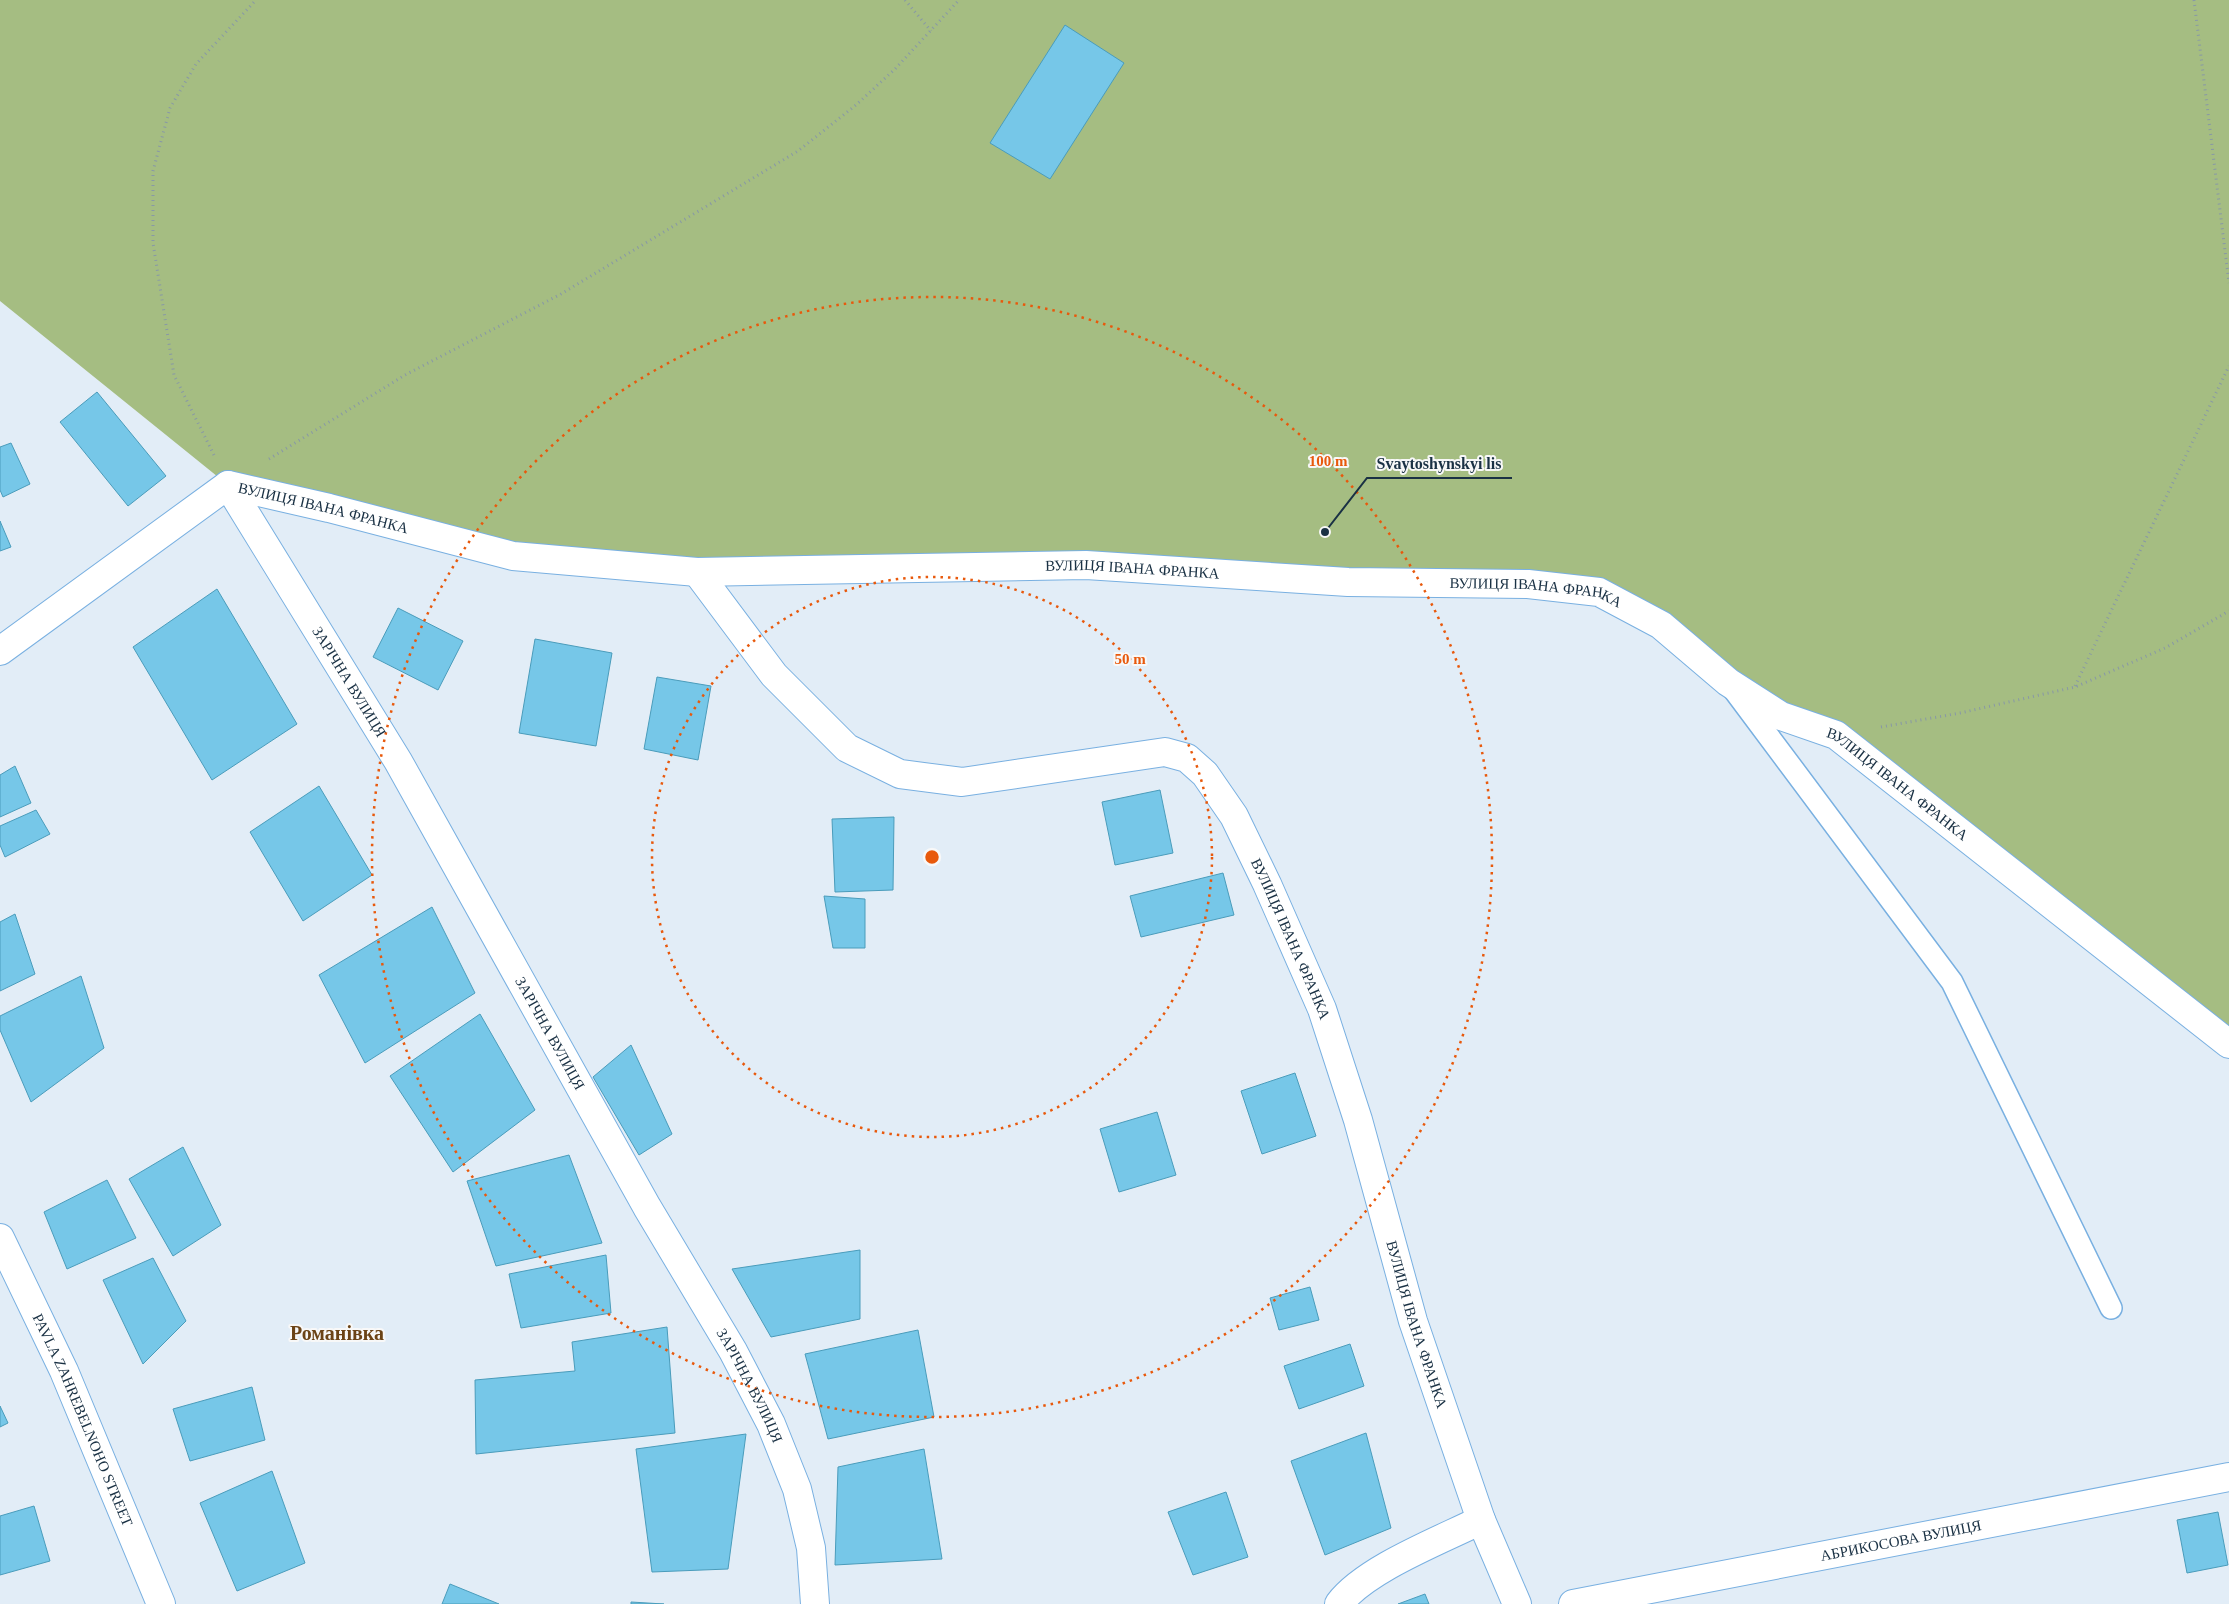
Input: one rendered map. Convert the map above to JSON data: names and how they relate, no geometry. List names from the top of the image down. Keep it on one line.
{"streets":{"street":["ВУЛИЦЯ ІВАНА ФРАНКА","ЗАРІЧНА ВУЛИЦЯ","PAVLA ZAHREBELNOHO STREET","АБРИКОСОВА ВУЛИЦЯ"]},"crossings":[["ВУЛИЦЯ ІВАНА ФРАНКА","ЗАРІЧНА ВУЛИЦЯ"]],"districts":["Романівка"],"places":["Svaytoshynskyi lis"],"rings":["100 m","50 m"]}
